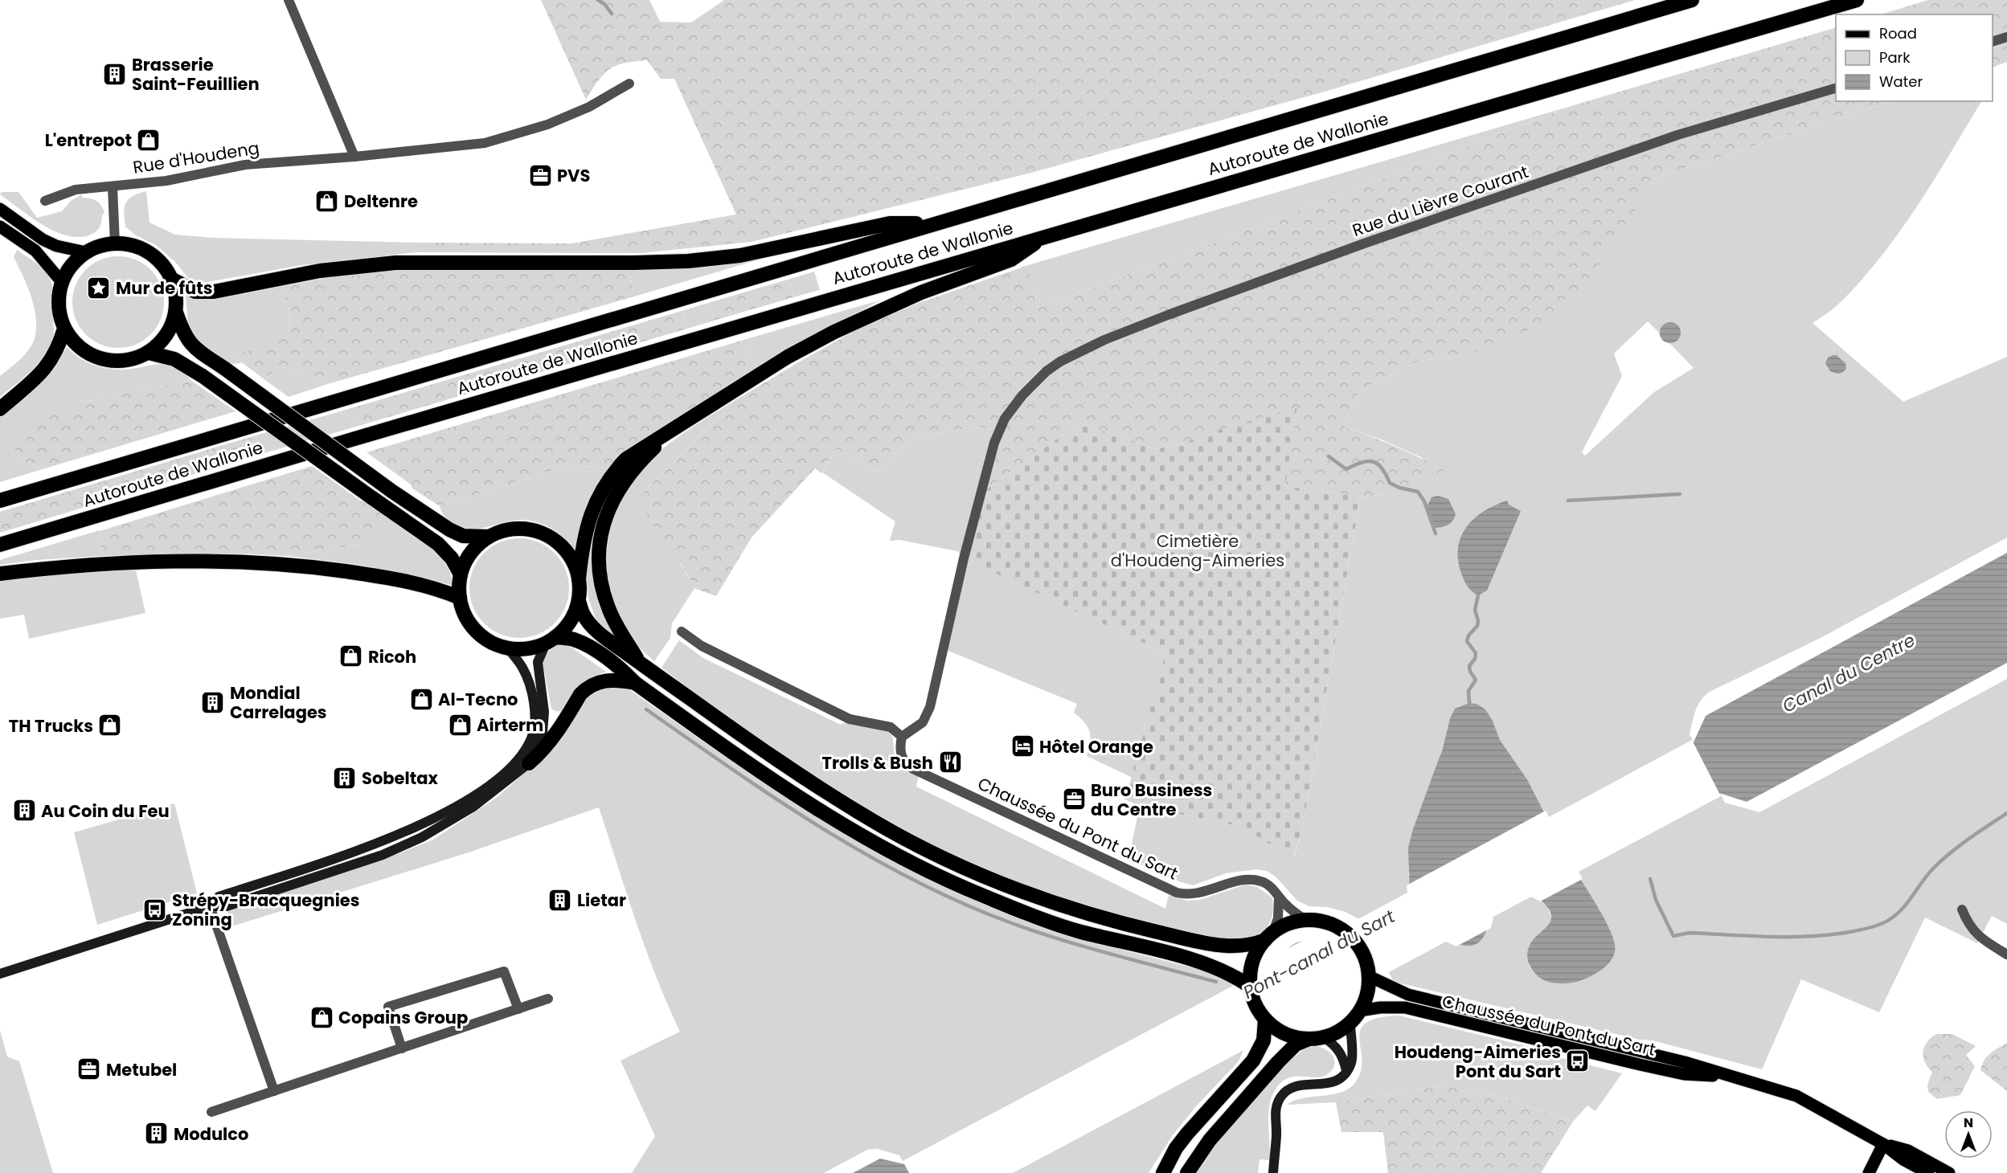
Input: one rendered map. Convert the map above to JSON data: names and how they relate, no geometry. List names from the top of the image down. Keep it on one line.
{"streets":{"highway":["Autoroute de Wallonie"],"main road":["Chaussée du Pont du Sart"],"street":["Rue d'Houdeng","Rue du Lièvre Courant"]},"crossings":[["Rue du Lièvre Courant","Chaussée du Pont du Sart"]],"water":["Canal du Centre","Pont-canal du Sart"],"parks":["Cimetière d'Houdeng-Aimeries"],"places":{"building":["Brasserie Saint-Feuillien","Mondial Carrelages","Sobeltax","Au Coin du Feu","Lietar","Modulco"],"shop":["L'entrepot","Deltenre","Ricoh","Al-Tecno","Airterm","TH Trucks","Copains Group"],"office":["PVS","Buro Business du Centre","Metubel"],"place":["Mur de fûts"],"hotel":["Hôtel Orange"],"restaurant":["Trolls & Bush"],"bus stop":["Strépy-Bracquegnies Zoning","Houdeng-Aimeries Pont du Sart"]},"legend":["Road","Park","Water"],"north":"top"}
